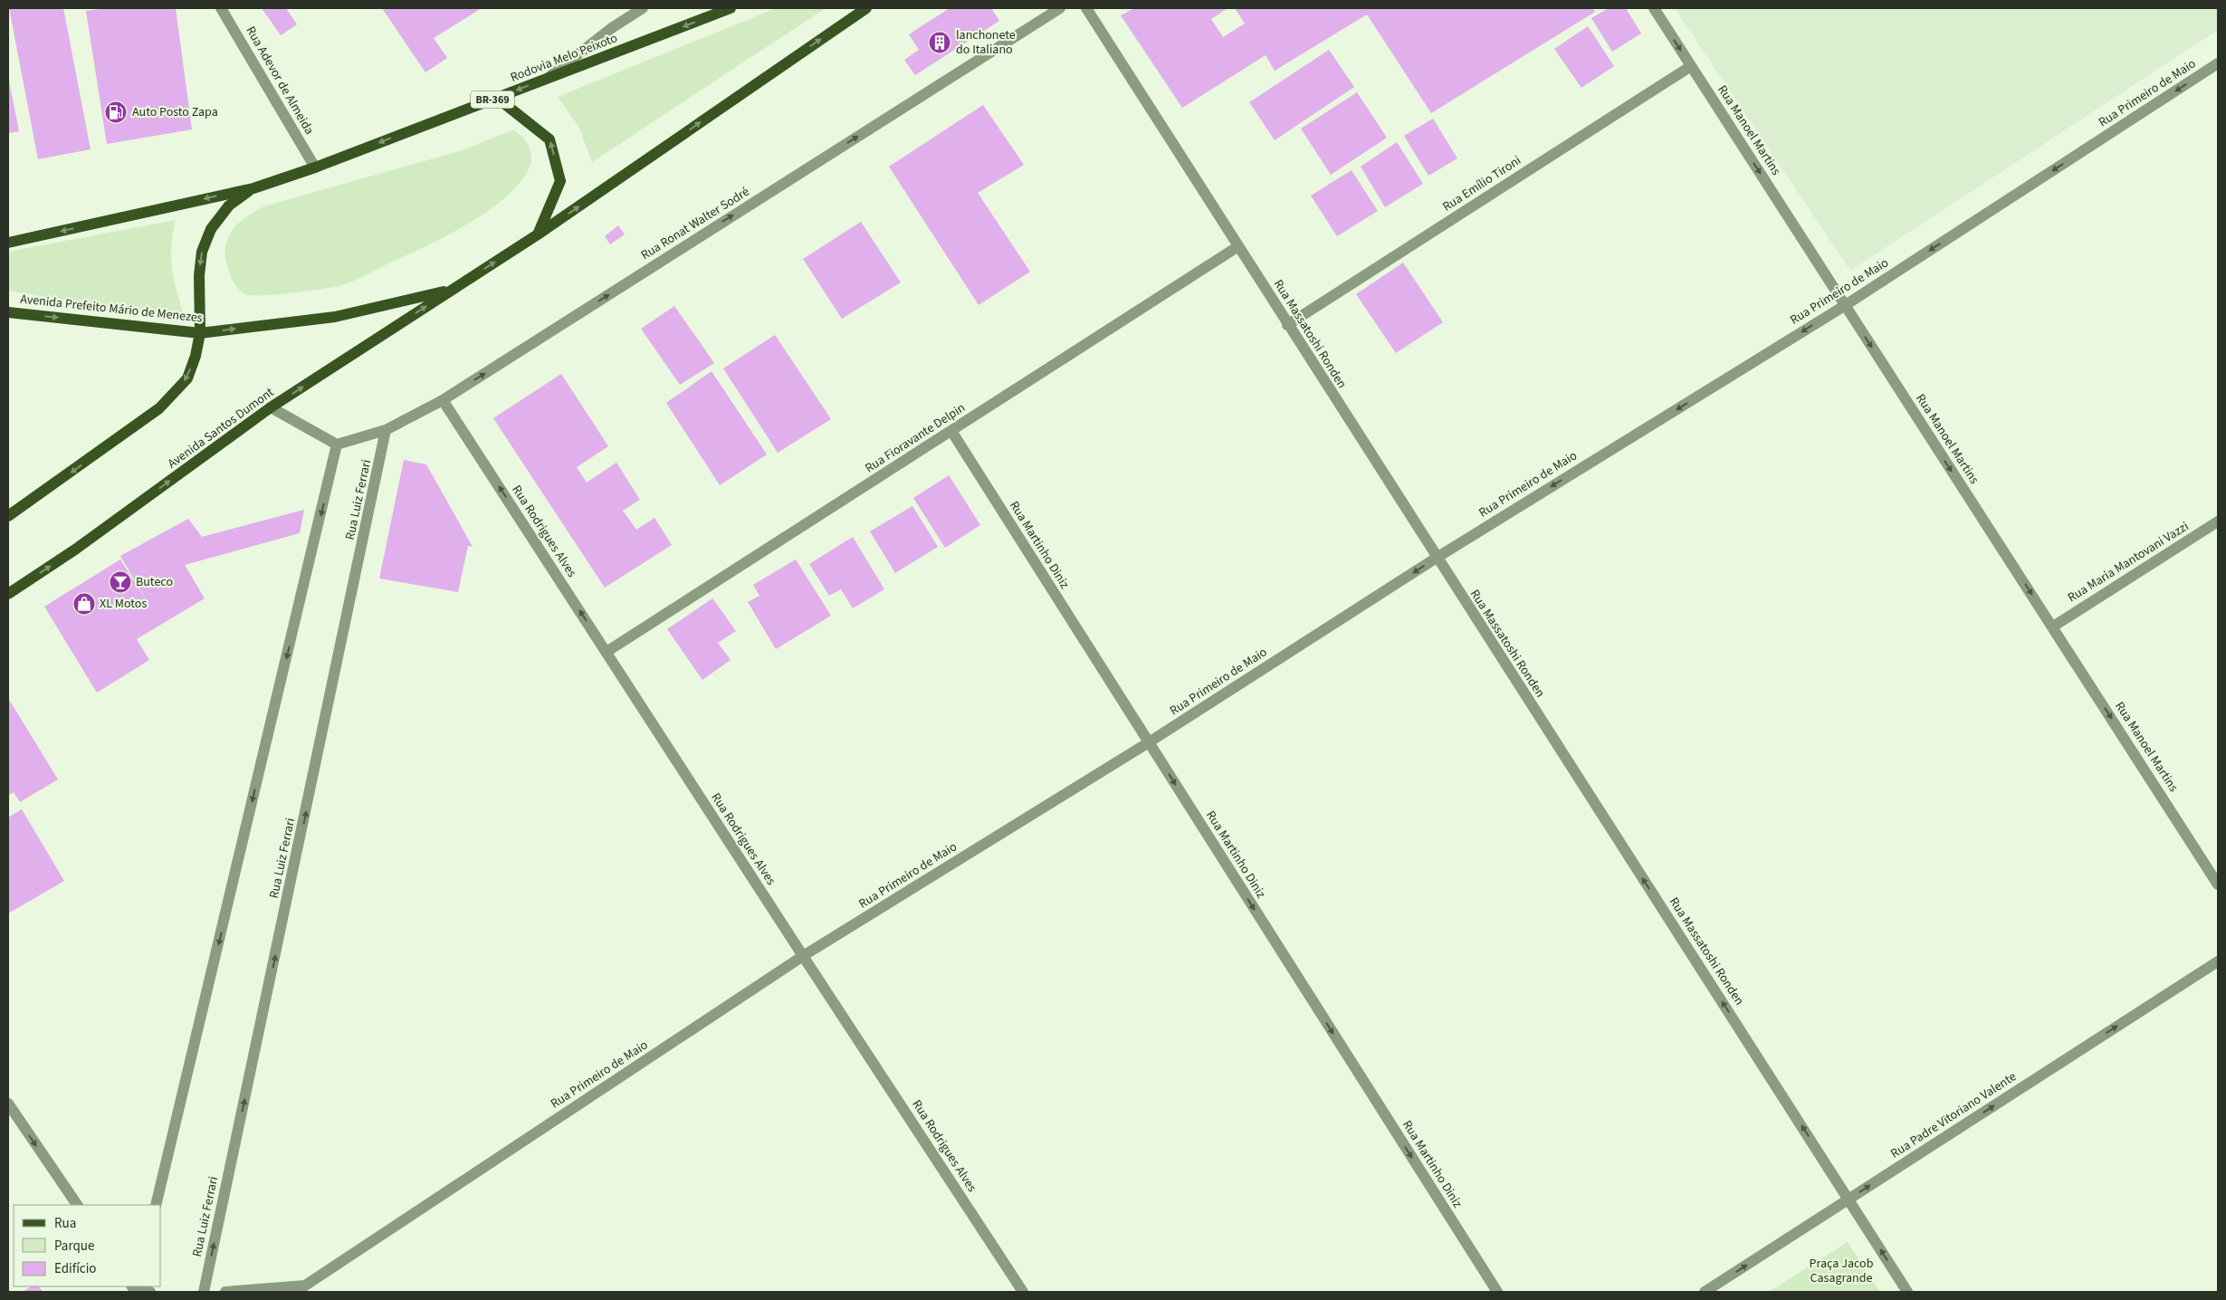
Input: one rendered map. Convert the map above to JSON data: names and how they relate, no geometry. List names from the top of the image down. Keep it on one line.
{"streets":{"main road":["Rodovia Melo Peixoto","BR-369","Avenida Prefeito Mário de Menezes","Avenida Santos Dumont"],"street":["Rua Adevor de Almeida","Rua Primeiro de Maio","Rua Manoel Martins","Rua Emílio Tironi","Rua Ronat Walter Sodré","Rua Massatoshi Ronden","Rua Fioravante Delpin","Rua Luiz Ferrari","Rua Rodrigues Alves","Rua Martinho Diniz","Rua Maria Mantovani Vazzi","Rua Padre Vitoriano Valente"]},"crossings":[["Rodovia Melo Peixoto","Rua Adevor de Almeida"],["Rodovia Melo Peixoto","BR-369"],["Rua Primeiro de Maio","Rua Manoel Martins"],["Rua Primeiro de Maio","Rua Massatoshi Ronden"],["Rua Primeiro de Maio","Rua Rodrigues Alves"],["Rua Primeiro de Maio","Rua Martinho Diniz"],["BR-369","Avenida Prefeito Mário de Menezes"],["Rua Manoel Martins","Rua Emílio Tironi"],["Rua Manoel Martins","Rua Maria Mantovani Vazzi"],["Rua Emílio Tironi","Rua Massatoshi Ronden"],["Rua Ronat Walter Sodré","Rua Luiz Ferrari"],["Rua Ronat Walter Sodré","Rua Rodrigues Alves"],["Avenida Prefeito Mário de Menezes","Avenida Santos Dumont"],["Rua Massatoshi Ronden","Rua Fioravante Delpin"],["Rua Massatoshi Ronden","Rua Padre Vitoriano Valente"],["Rua Fioravante Delpin","Rua Rodrigues Alves"],["Rua Fioravante Delpin","Rua Martinho Diniz"]],"one_way":["Rodovia Melo Peixoto","Rua Primeiro de Maio","Rua Manoel Martins","Rua Ronat Walter Sodré","Avenida Prefeito Mário de Menezes","Rua Massatoshi Ronden","Rua Martinho Diniz","Rua Padre Vitoriano Valente"],"parks":["Praça Jacob Casagrande"],"places":{"building":["lanchonete do Italiano"],"fuel station":["Auto Posto Zapa"],"bar":["Buteco"],"shop":["XL Motos"]},"legend":["Rua","Parque","Edifício"]}
